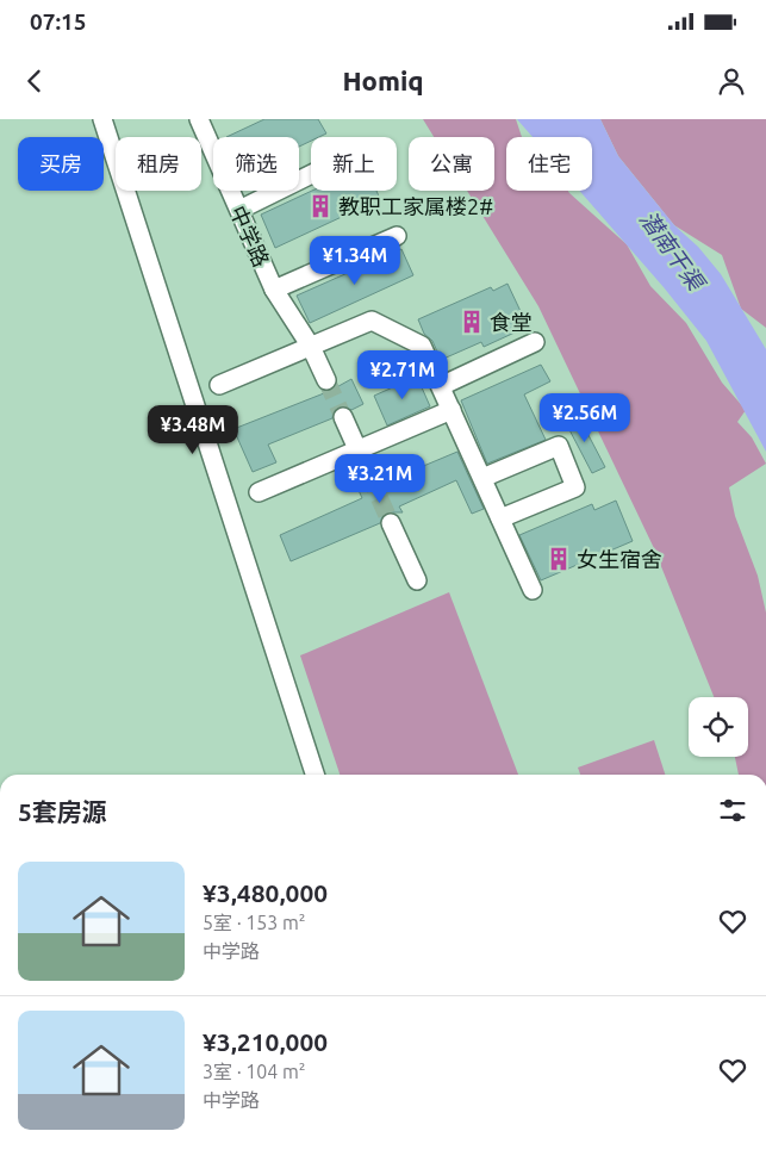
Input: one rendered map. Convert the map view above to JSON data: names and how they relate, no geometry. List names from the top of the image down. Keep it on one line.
{"streets":{"street":["中学路"]},"water":["潜南干渠"],"places":{"building":["教职工家属楼2#","食堂","女生宿舍"]},"page":{"status":"07:15","header":"Homiq","chip":["买房","租房","筛选","新上","公寓","住宅"],"price":["¥1.34M","¥2.71M","¥2.56M","¥3.48M","¥3.21M"],"heading":"5套房源","list":[{"name":"¥3,480,000","note":"5室 · 153 m² · 中学路"},{"name":"¥3,210,000","note":"3室 · 104 m² · 中学路"}]}}
